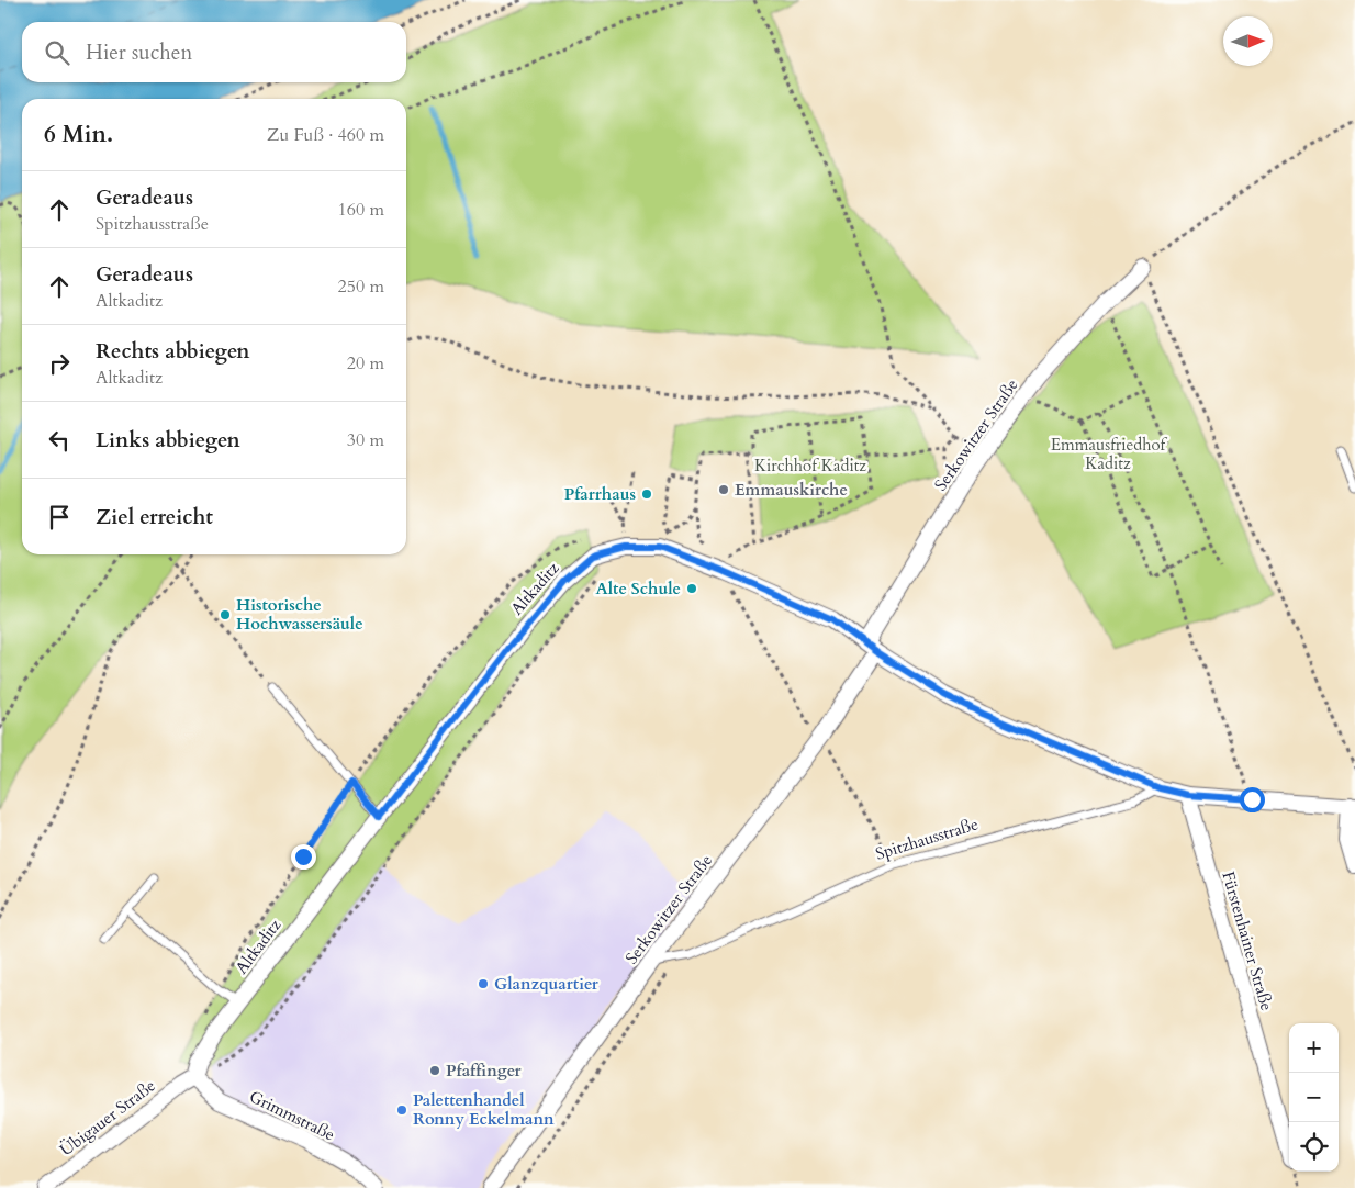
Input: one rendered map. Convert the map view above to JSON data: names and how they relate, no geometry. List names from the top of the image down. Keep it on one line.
{"streets":{"street":["Serkowitzer Straße","Altkaditz","Fürstenhainer Straße","Grimmstraße","Übigauer Straße"],"lane":["Spitzhausstraße"]},"crossings":[["Serkowitzer Straße","Altkaditz"],["Serkowitzer Straße","Spitzhausstraße"],["Altkaditz","Grimmstraße"],["Altkaditz","Übigauer Straße"],["Grimmstraße","Übigauer Straße"]],"parks":["Emmausfriedhof Kaditz","Kirchhof Kaditz"],"places":["Emmauskirche","Pfarrhaus","Alte Schule","Historische Hochwassersäule","Glanzquartier","Pfaffinger","Palettenhandel Ronny Eckelmann"],"north":"right","page":{"search":"Hier suchen","heading":["6 Min.","Zu Fuß · 460 m"],"list":[["Geradeaus","Spitzhausstraße","160 m"],["Geradeaus","Altkaditz","250 m"],["Rechts abbiegen","Altkaditz","20 m"],["Links abbiegen","30 m"],"Ziel erreicht"],"map_buttons":["+","−"]}}
